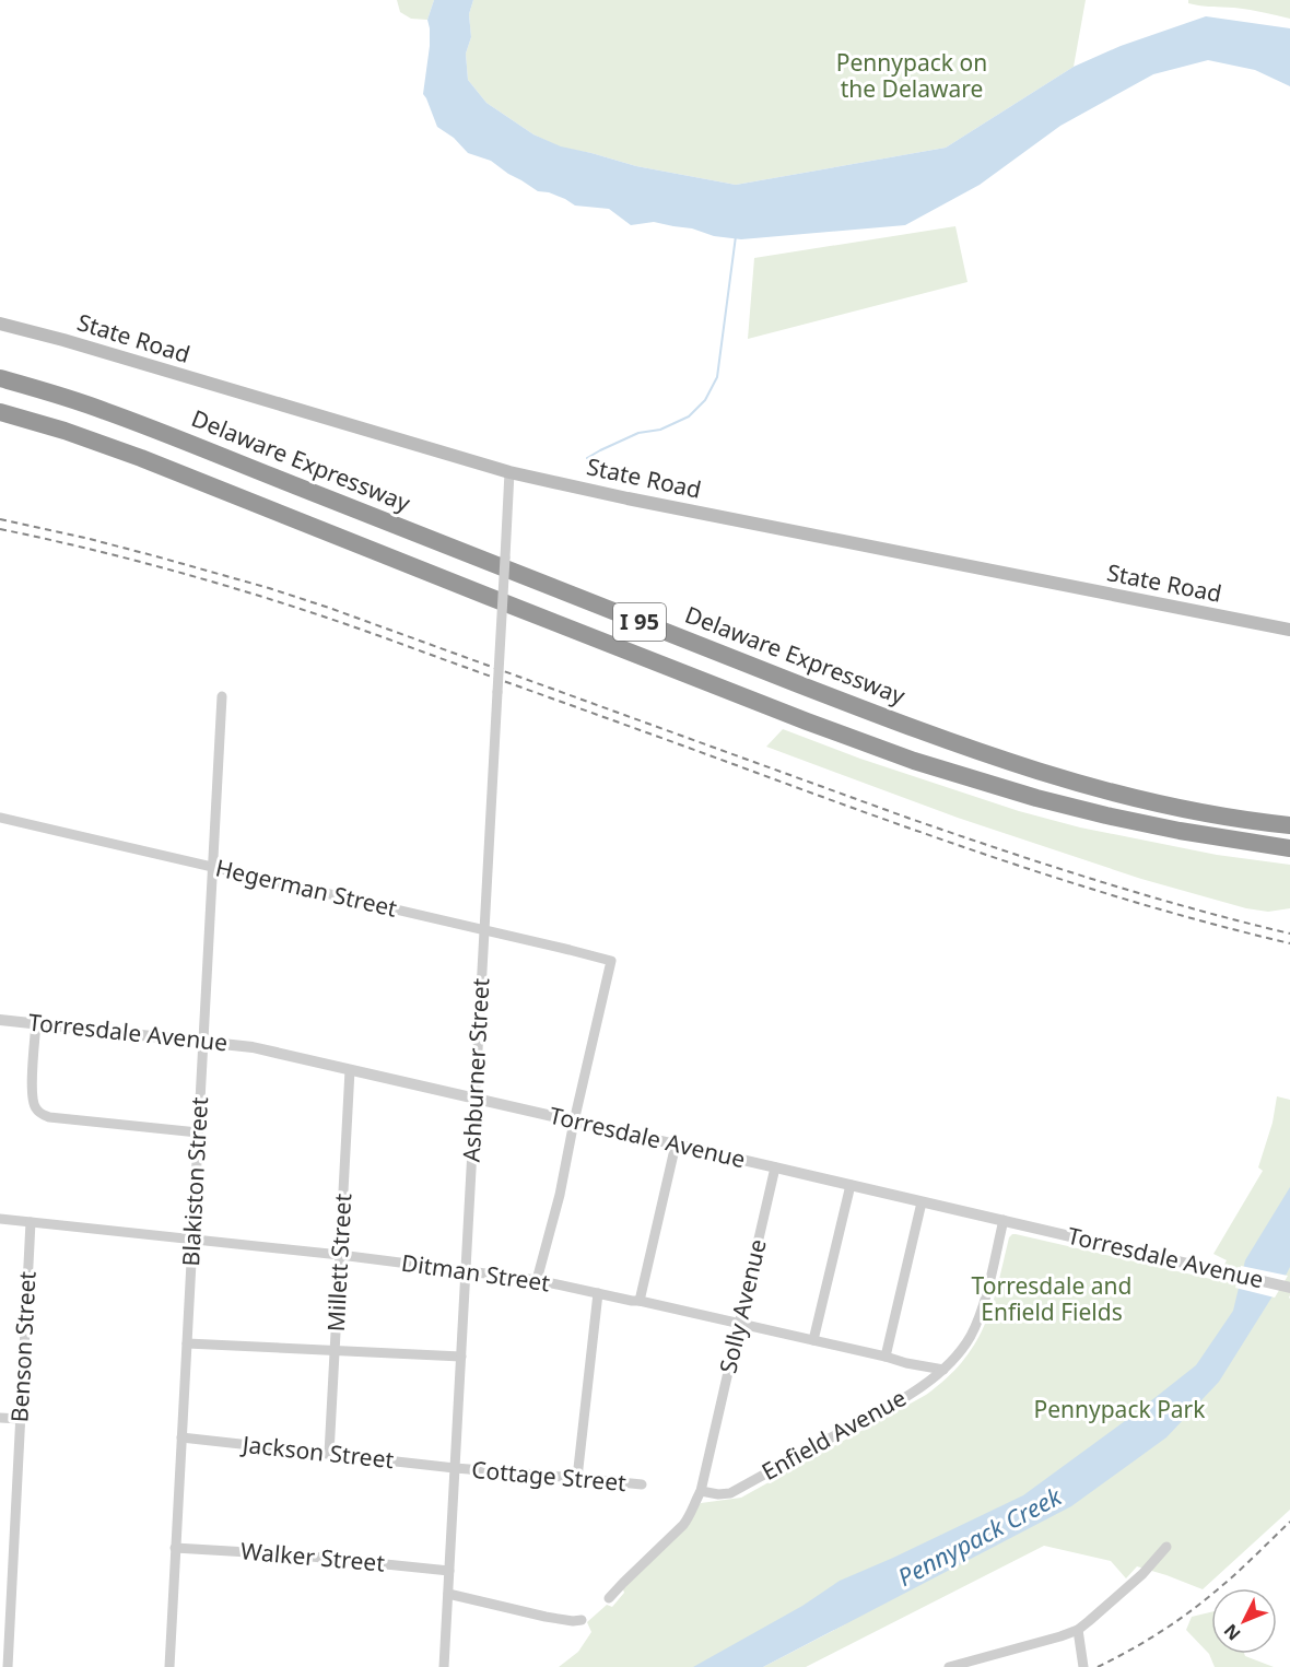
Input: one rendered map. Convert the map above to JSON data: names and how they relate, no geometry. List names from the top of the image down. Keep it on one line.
{"streets":{"highway":["Delaware Expressway","I 95"],"main road":["State Road"],"street":["Hegerman Street","Torresdale Avenue","Ashburner Street","Blakiston Street","Millett Street","Ditman Street","Solly Avenue","Benson Street","Enfield Avenue","Jackson Street","Cottage Street","Walker Street"]},"crossings":[["State Road","Ashburner Street"],["Hegerman Street","Torresdale Avenue"],["Hegerman Street","Ashburner Street"],["Hegerman Street","Blakiston Street"],["Torresdale Avenue","Ashburner Street"],["Torresdale Avenue","Blakiston Street"],["Torresdale Avenue","Millett Street"],["Torresdale Avenue","Solly Avenue"],["Torresdale Avenue","Enfield Avenue"],["Ashburner Street","Ditman Street"],["Ashburner Street","Jackson Street"],["Ashburner Street","Cottage Street"],["Ashburner Street","Walker Street"],["Blakiston Street","Ditman Street"],["Blakiston Street","Jackson Street"],["Blakiston Street","Walker Street"],["Millett Street","Ditman Street"],["Millett Street","Jackson Street"],["Ditman Street","Solly Avenue"],["Ditman Street","Benson Street"],["Ditman Street","Enfield Avenue"],["Solly Avenue","Enfield Avenue"],["Jackson Street","Cottage Street"]],"water":["Pennypack Creek"],"parks":["Pennypack on the Delaware","Torresdale and Enfield Fields","Pennypack Park"],"north":"bottom left"}
